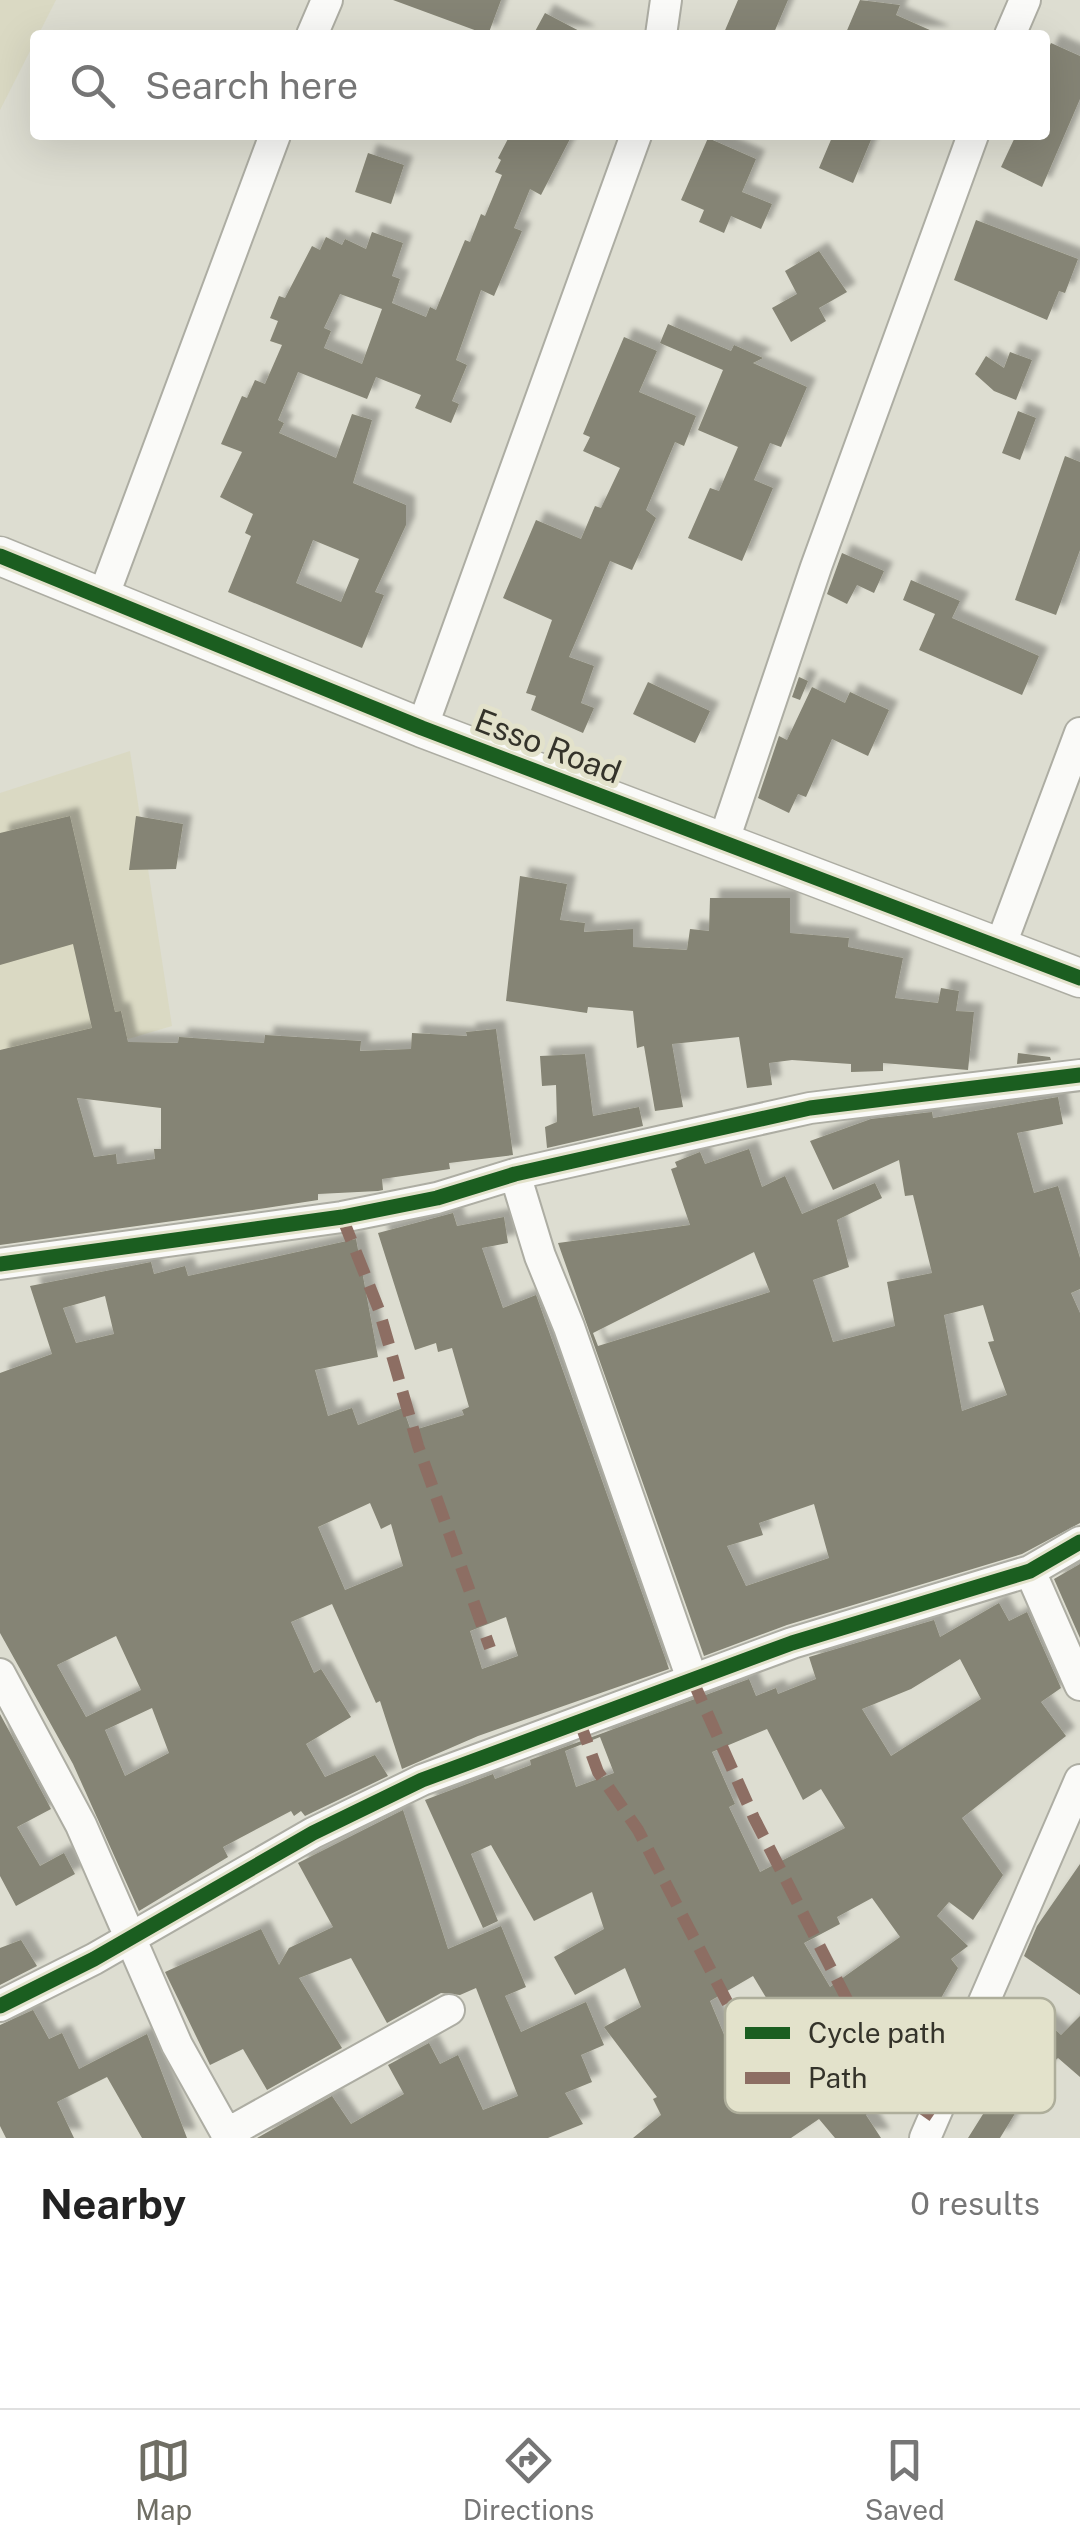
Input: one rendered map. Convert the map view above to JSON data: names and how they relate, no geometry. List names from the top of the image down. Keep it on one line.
{"streets":{"street":["Esso Road"]},"legend":["Cycle path","Path"],"page":{"search":"Search here","heading":["Nearby","0 results"],"nav":["Map","Directions","Saved"]}}
